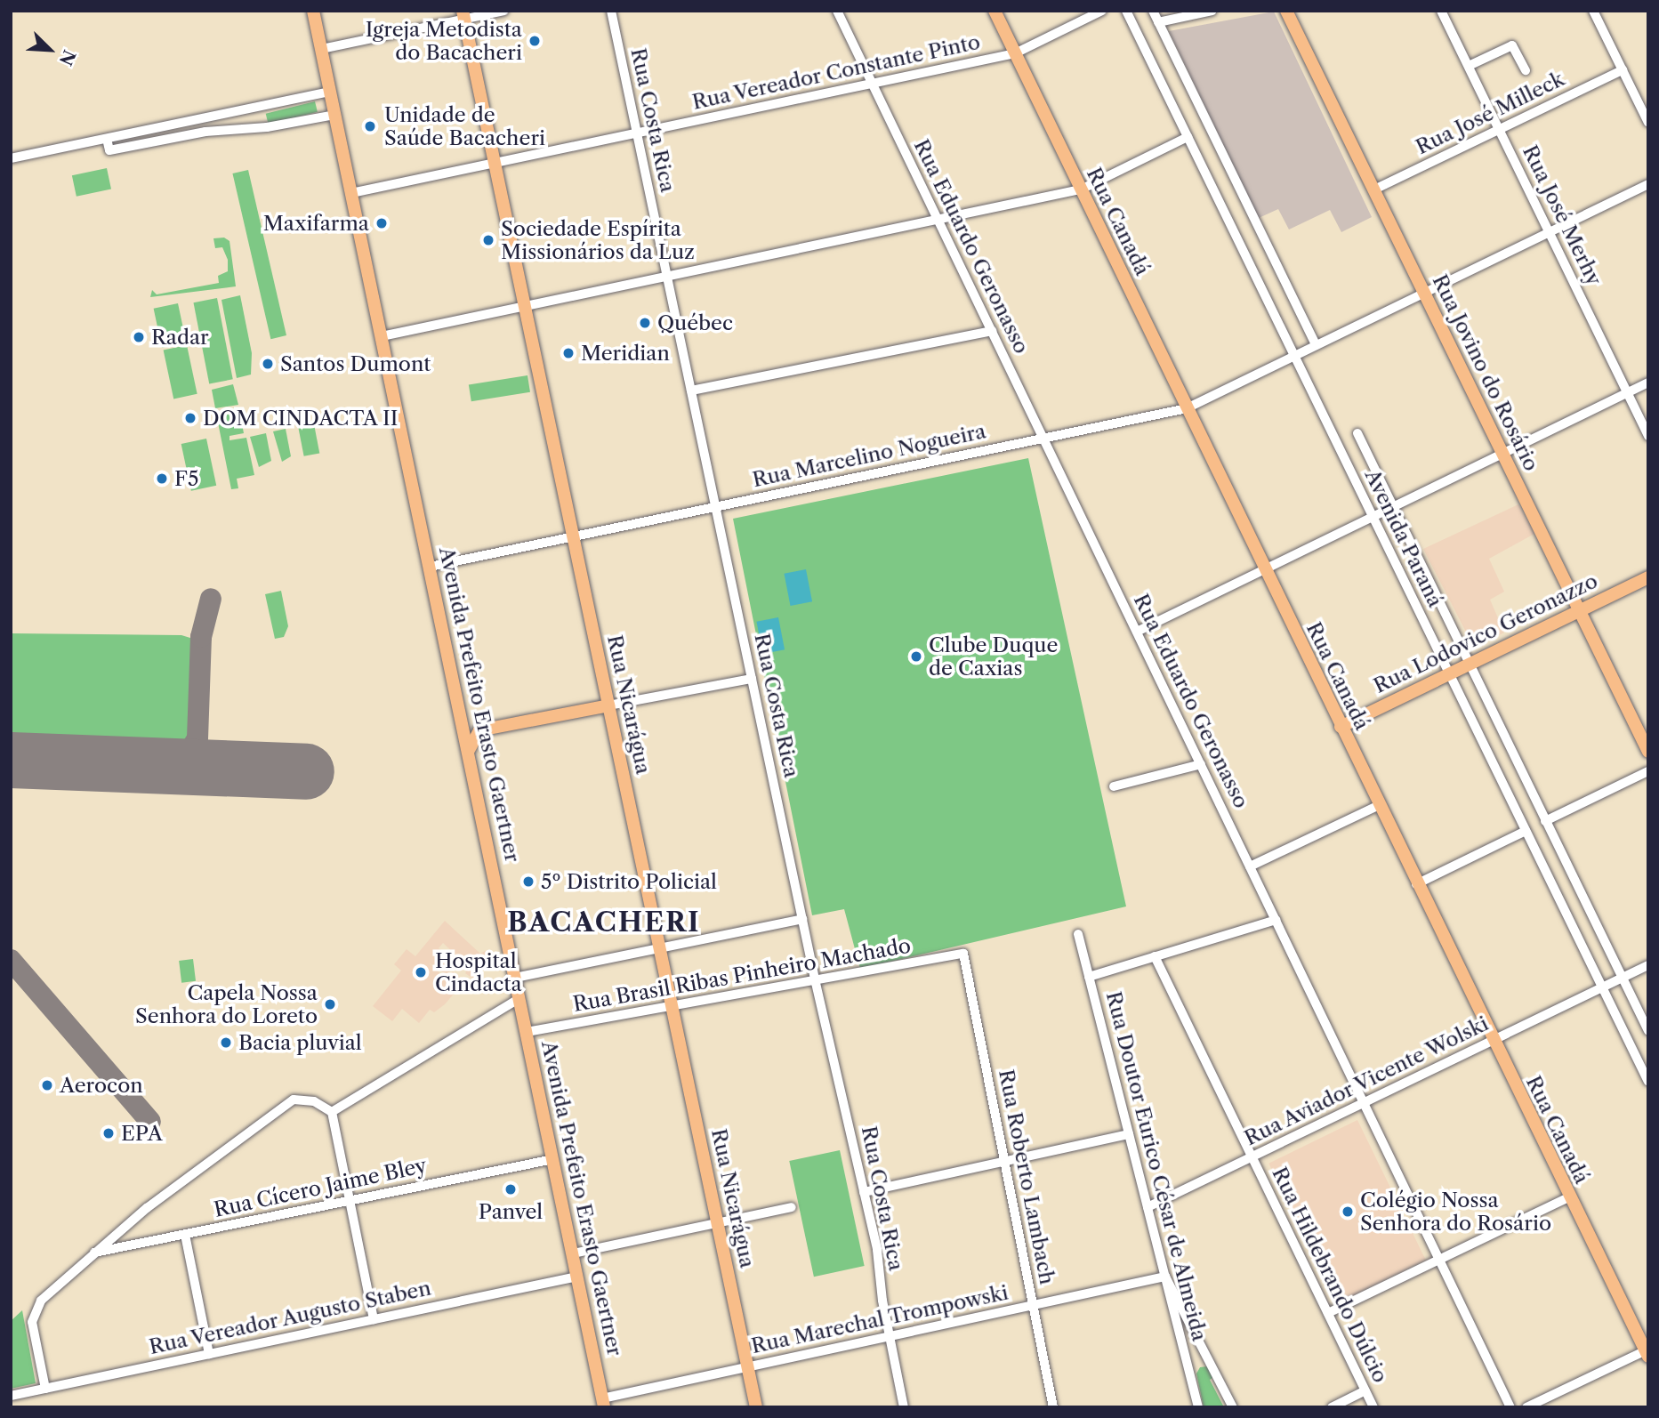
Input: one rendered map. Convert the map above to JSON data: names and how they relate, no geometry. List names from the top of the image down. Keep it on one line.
{"streets":{"main road":["Rua Canadá","Rua Jovino do Rosário","Rua Lodovico Geronazzo","Avenida Prefeito Erasto Gaertner","Rua Nicarágua"],"street":["Rua Vereador Constante Pinto","Rua José Milleck","Rua Costa Rica","Rua José Merhy","Rua Eduardo Geronasso","Rua Marcelino Nogueira","Avenida Paraná","Rua Brasil Ribas Pinheiro Machado","Rua Aviador Vicente Wolski","Rua Doutor Eurico César de Almeida","Rua Roberto Lambach","Rua Cícero Jaime Bley","Rua Hildebrando Dúlcio","Rua Vereador Augusto Staben","Rua Marechal Trompowski"]},"crossings":[["Rua Vereador Constante Pinto","Rua Costa Rica"],["Rua Vereador Constante Pinto","Rua Canadá"],["Rua Vereador Constante Pinto","Rua Eduardo Geronasso"],["Rua Vereador Constante Pinto","Avenida Prefeito Erasto Gaertner"],["Rua Vereador Constante Pinto","Rua Nicarágua"],["Rua José Milleck","Rua José Merhy"],["Rua José Milleck","Rua Jovino do Rosário"],["Rua Costa Rica","Rua Marcelino Nogueira"],["Rua Costa Rica","Rua Brasil Ribas Pinheiro Machado"],["Rua Costa Rica","Rua Marechal Trompowski"],["Rua José Merhy","Rua Marcelino Nogueira"],["Rua Canadá","Rua Marcelino Nogueira"],["Rua Canadá","Rua Lodovico Geronazzo"],["Rua Canadá","Rua Aviador Vicente Wolski"],["Rua Eduardo Geronasso","Rua Marcelino Nogueira"],["Rua Eduardo Geronasso","Rua Aviador Vicente Wolski"],["Rua Jovino do Rosário","Rua Marcelino Nogueira"],["Rua Jovino do Rosário","Rua Lodovico Geronazzo"],["Rua Marcelino Nogueira","Avenida Paraná"],["Rua Marcelino Nogueira","Avenida Prefeito Erasto Gaertner"],["Rua Marcelino Nogueira","Rua Nicarágua"],["Avenida Paraná","Rua Lodovico Geronazzo"],["Avenida Paraná","Rua Aviador Vicente Wolski"],["Avenida Prefeito Erasto Gaertner","Rua Brasil Ribas Pinheiro Machado"],["Avenida Prefeito Erasto Gaertner","Rua Cícero Jaime Bley"],["Avenida Prefeito Erasto Gaertner","Rua Vereador Augusto Staben"],["Avenida Prefeito Erasto Gaertner","Rua Marechal Trompowski"],["Rua Nicarágua","Rua Brasil Ribas Pinheiro Machado"],["Rua Nicarágua","Rua Marechal Trompowski"],["Rua Brasil Ribas Pinheiro Machado","Rua Roberto Lambach"],["Rua Aviador Vicente Wolski","Rua Doutor Eurico César de Almeida"],["Rua Aviador Vicente Wolski","Rua Hildebrando Dúlcio"],["Rua Doutor Eurico César de Almeida","Rua Marechal Trompowski"],["Rua Roberto Lambach","Rua Marechal Trompowski"]],"districts":["BACACHERI"],"places":["Igreja Metodista do Bacacheri","Unidade de Saúde Bacacheri","Maxifarma","Sociedade Espírita Missionários da Luz","Québec","Radar","Meridian","Santos Dumont","DOM CINDACTA II","F5","Clube Duque de Caxias","5º Distrito Policial","Hospital Cindacta","Capela Nossa Senhora do Loreto","Bacia pluvial","Aerocon","EPA","Panvel","Colégio Nossa Senhora do Rosário"],"north":"bottom right"}
